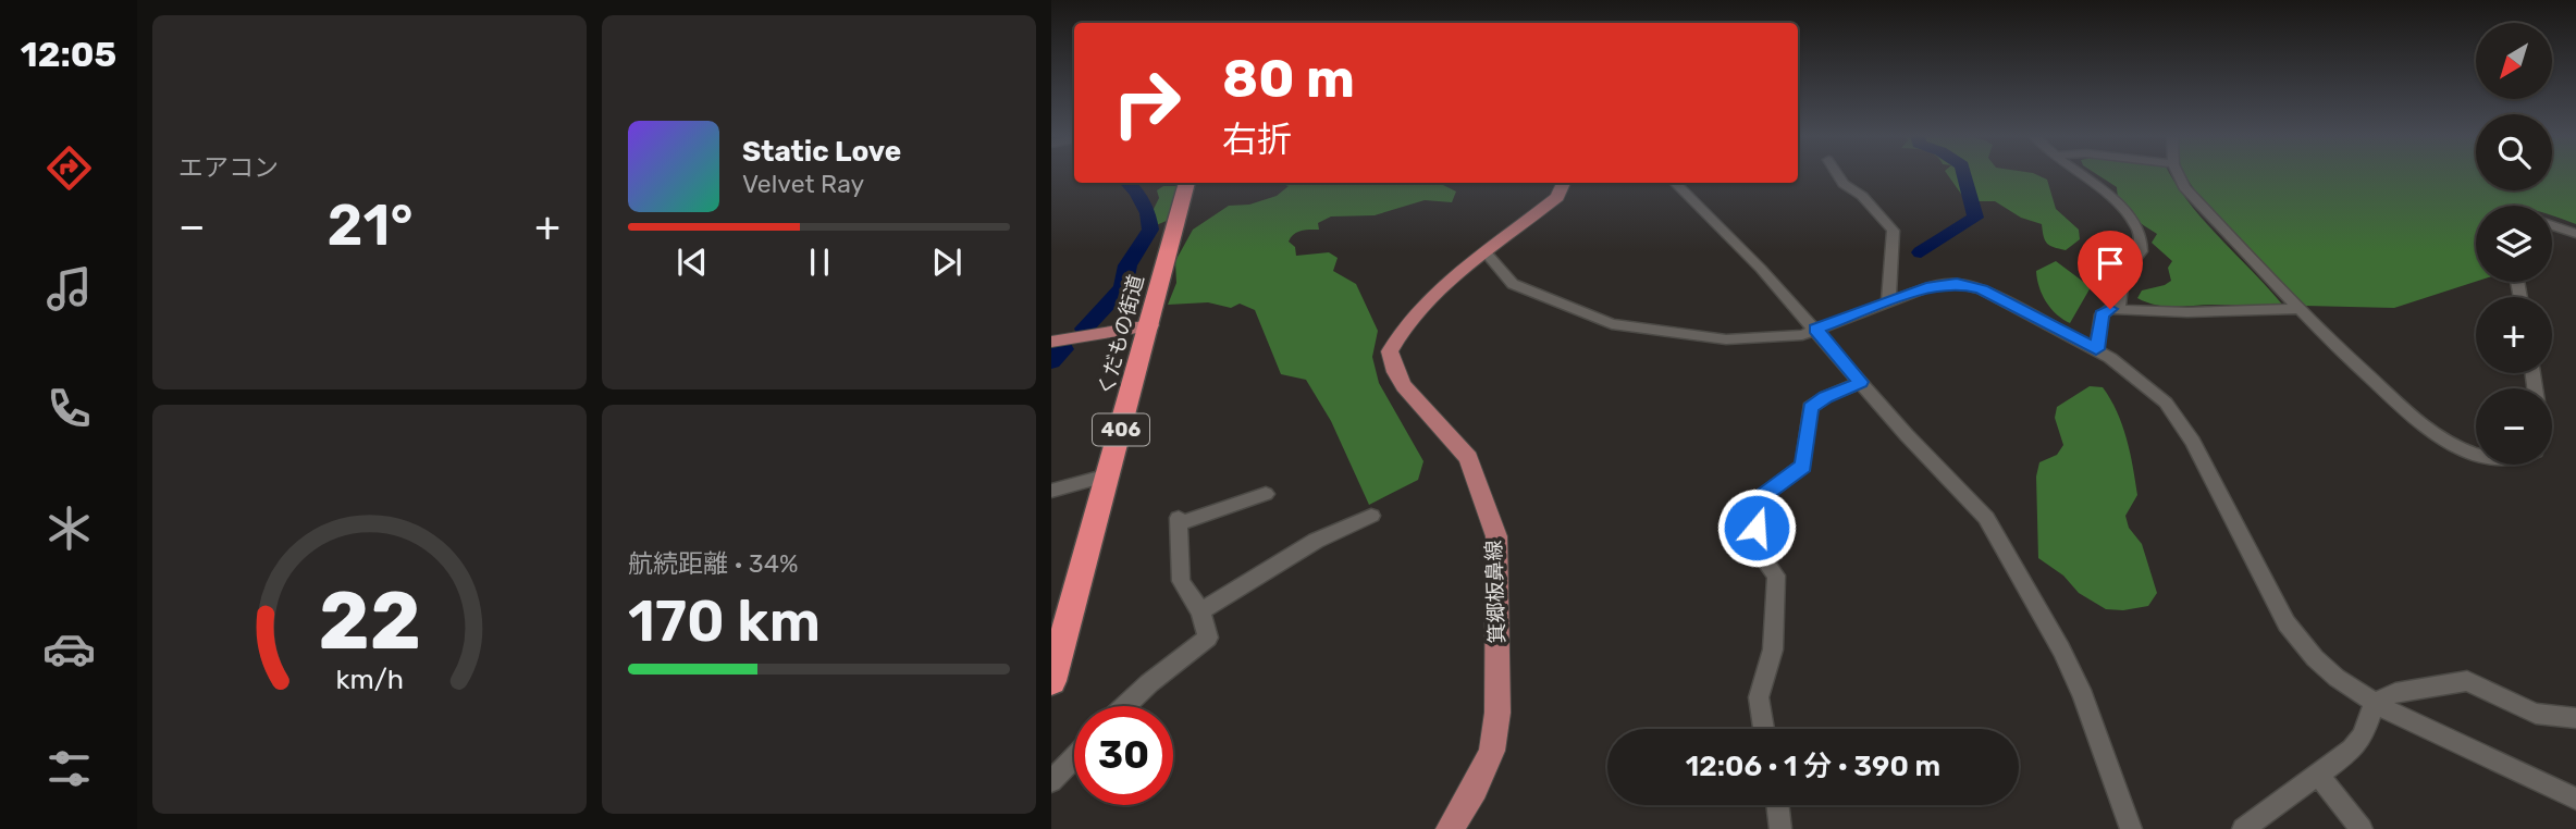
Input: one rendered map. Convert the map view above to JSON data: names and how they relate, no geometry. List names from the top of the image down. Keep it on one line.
{"streets":{"highway":["くだもの街道","406"],"main road":["箕郷板鼻線"]},"north":"bottom left","page":{"tabs":"12:05","tile":["エアコン",["航続距離 · 34%","170 km"]],"map_buttons":["+","−"],"turn":["80 m","右折"],"song":["Static Love","Velvet Ray"],"heat":["−","21°","+"],"limit":"30","trip":"12:06 · 1 分 · 390 m","gauge":["22","km/h"]}}
